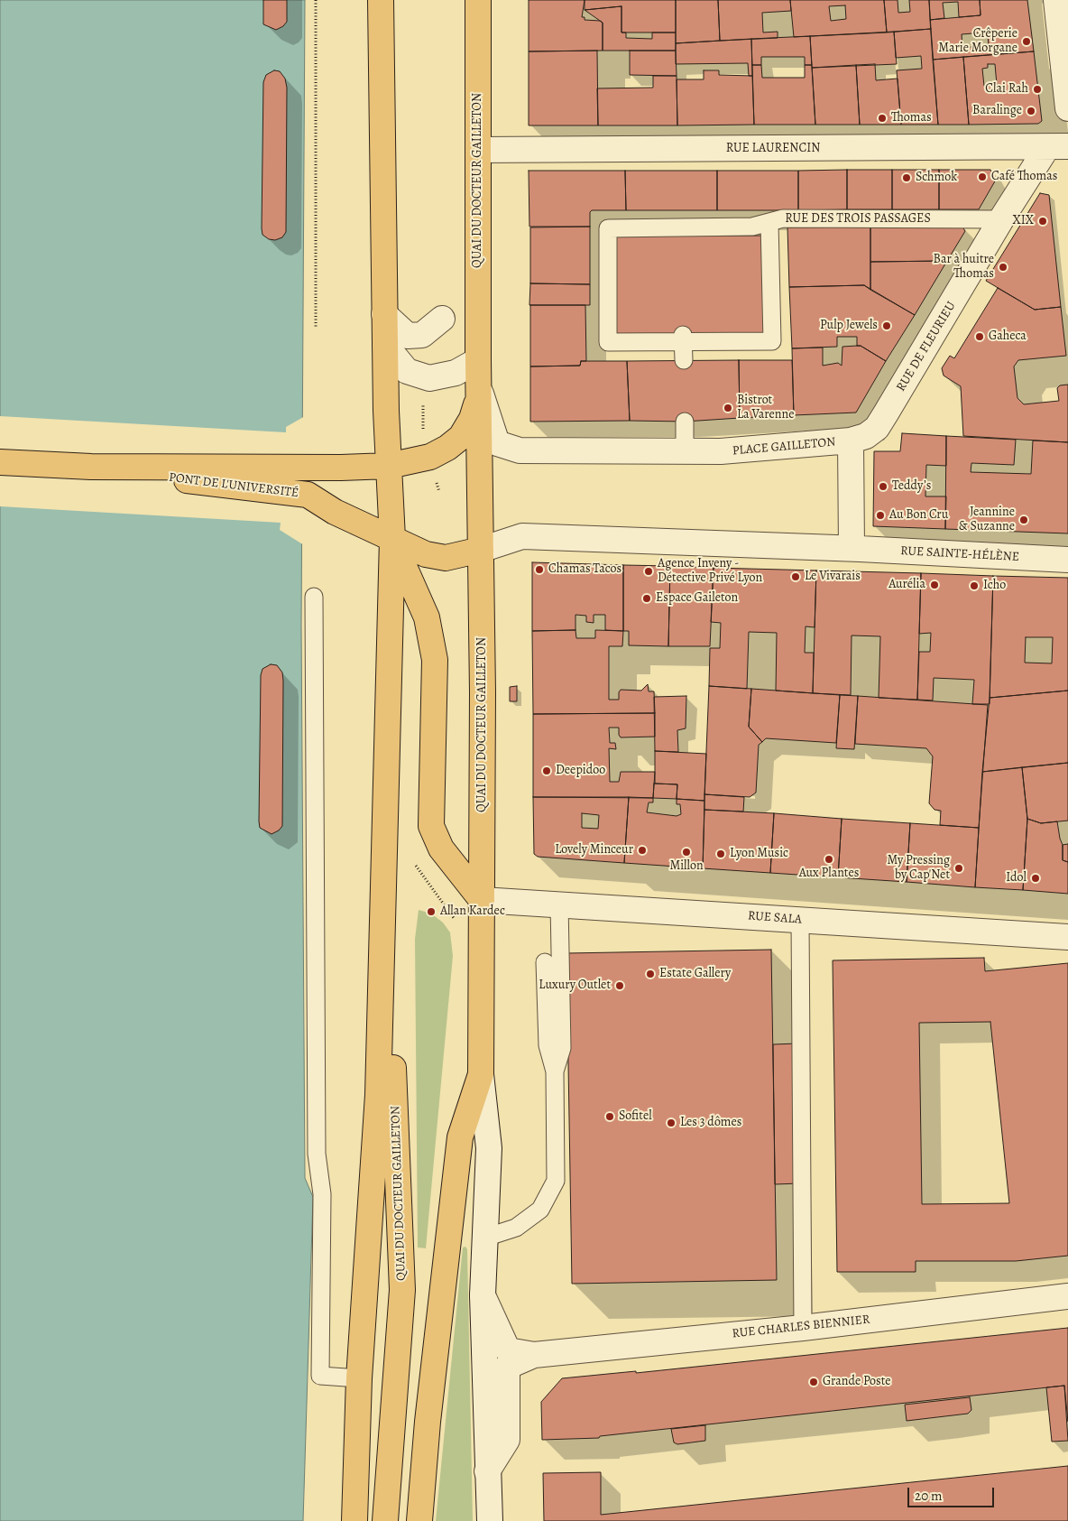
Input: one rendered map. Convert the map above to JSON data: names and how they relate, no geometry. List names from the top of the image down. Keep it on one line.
{"streets":{"main road":["QUAI DU DOCTEUR GAILLETON","PONT DE L'UNIVERSITÉ"],"street":["RUE LAURENCIN","RUE DE FLEURIEU","PLACE GAILLETON","RUE SAINTE-HÉLÈNE","RUE SALA","RUE CHARLES BIENNIER"],"lane":["RUE DES TROIS PASSAGES"]},"crossings":[["RUE LAURENCIN","QUAI DU DOCTEUR GAILLETON"],["RUE LAURENCIN","RUE DE FLEURIEU"],["QUAI DU DOCTEUR GAILLETON","PLACE GAILLETON"],["QUAI DU DOCTEUR GAILLETON","PONT DE L'UNIVERSITÉ"],["QUAI DU DOCTEUR GAILLETON","RUE SALA"],["QUAI DU DOCTEUR GAILLETON","RUE CHARLES BIENNIER"],["RUE DES TROIS PASSAGES","RUE DE FLEURIEU"],["RUE DE FLEURIEU","PLACE GAILLETON"],["PLACE GAILLETON","RUE SAINTE-HÉLÈNE"]],"places":["Crêperie Marie Morgane","Clai Rah","Baralinge","Thomas","Café Thomas","Schmok","XIX","Bar à huitre Thomas","Pulp Jewels","Gaheca","Bistrot La Varenne","Teddy’s","Au Bon Cru","Jeannine & Suzanne","Chamas Tacos","Agence Inveny - Détective Privé Lyon","Le Vivarais","Aurélia","Icho","Espace Gaileton","Deepidoo","Lovely Minceur","Millon","Lyon Music","Aux Plantes","My Pressing by Cap'Net","Idol","Allan Kardec","Estate Gallery","Luxury Outlet","Sofitel","Les 3 dômes","Grande Poste"],"scale_bar":"20 m"}
